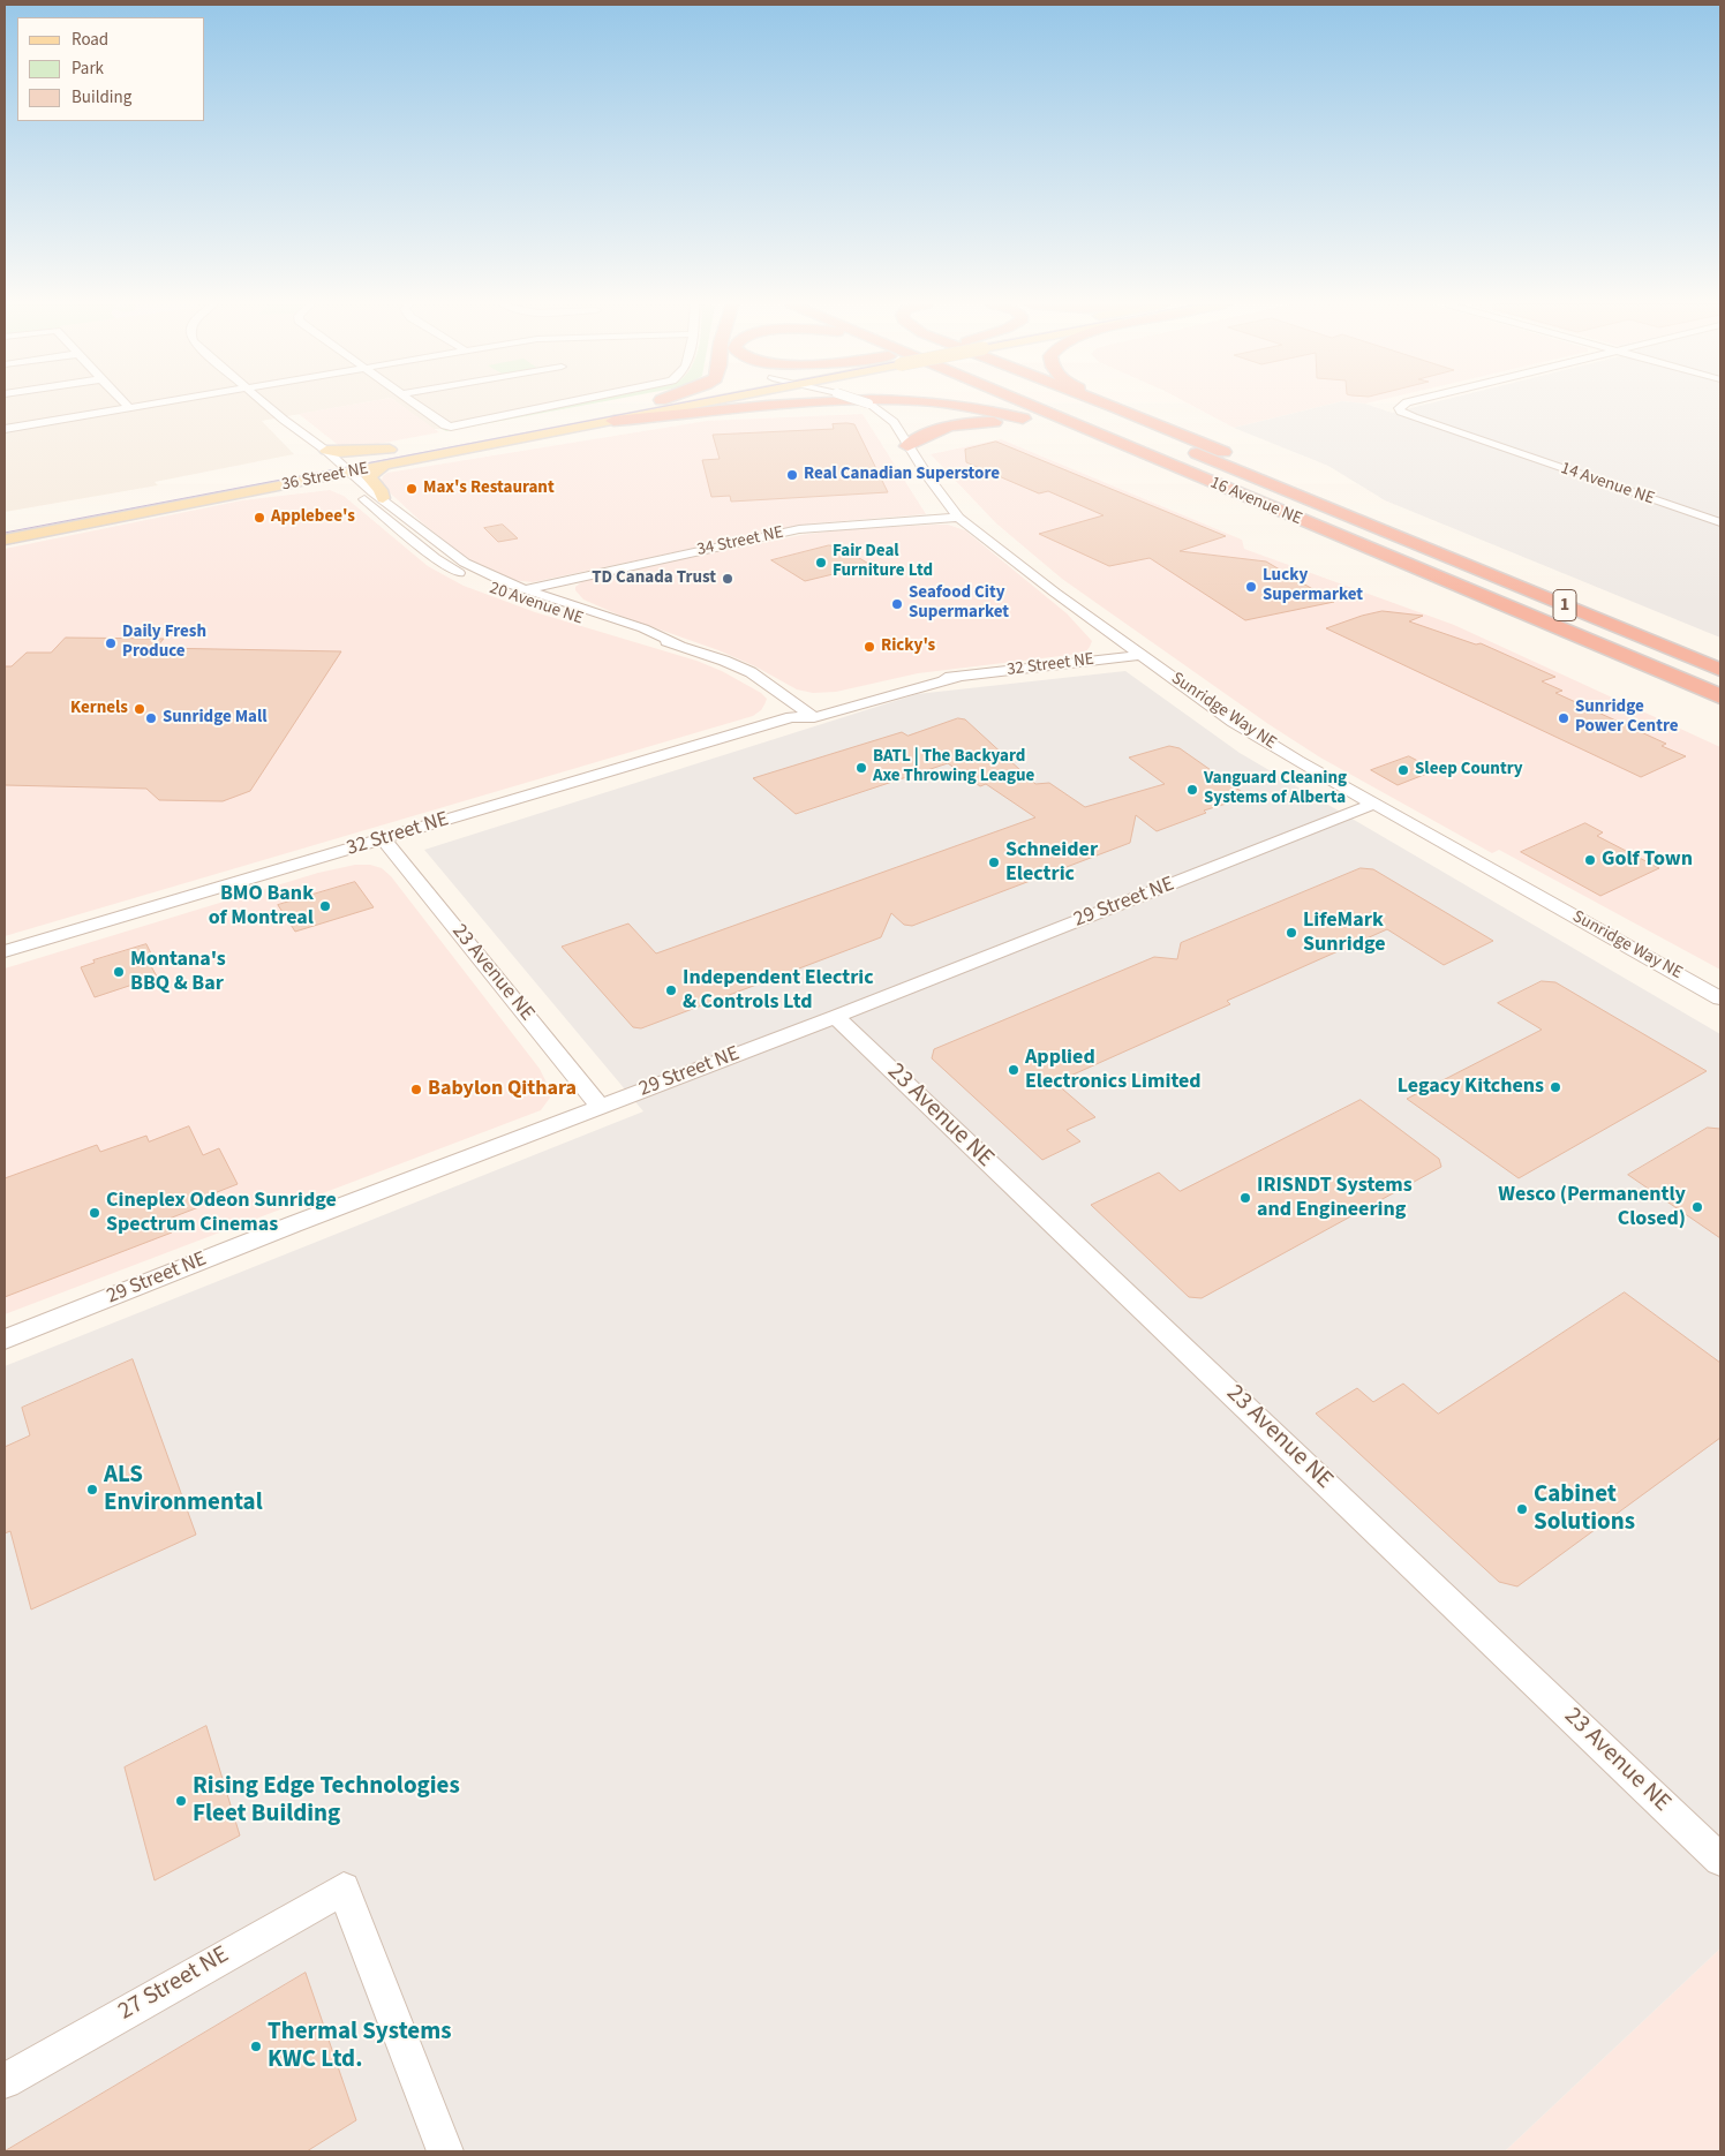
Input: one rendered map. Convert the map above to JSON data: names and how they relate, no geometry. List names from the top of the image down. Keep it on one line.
{"streets":{"highway":["16 Avenue NE","1"],"main road":["36 Street NE"],"street":["14 Avenue NE","34 Street NE","20 Avenue NE","32 Street NE","Sunridge Way NE","29 Street NE","23 Avenue NE","27 Street NE"]},"crossings":[["36 Street NE","20 Avenue NE"],["34 Street NE","20 Avenue NE"],["34 Street NE","Sunridge Way NE"],["20 Avenue NE","32 Street NE"],["32 Street NE","Sunridge Way NE"],["32 Street NE","23 Avenue NE"],["Sunridge Way NE","29 Street NE"],["29 Street NE","23 Avenue NE"]],"places":["Real Canadian Superstore","Max's Restaurant","Applebee's","Fair Deal Furniture Ltd","TD Canada Trust","Lucky Supermarket","Seafood City Supermarket","Daily Fresh Produce","Ricky's","Kernels","Sunridge Mall","Sunridge Power Centre","BATL | The Backyard Axe Throwing League","Sleep Country","Vanguard Cleaning Systems of Alberta","Golf Town","Schneider Electric","BMO Bank of Montreal","LifeMark Sunridge","Montana's BBQ & Bar","Independent Electric & Controls Ltd","Applied Electronics Limited","Legacy Kitchens","Babylon Qithara","IRISNDT Systems and Engineering","Wesco (Permanently Closed)","Cineplex Odeon Sunridge Spectrum Cinemas","ALS Environmental","Cabinet Solutions","Rising Edge Technologies Fleet Building","Thermal Systems KWC Ltd."],"legend":["Road","Park","Building"]}
